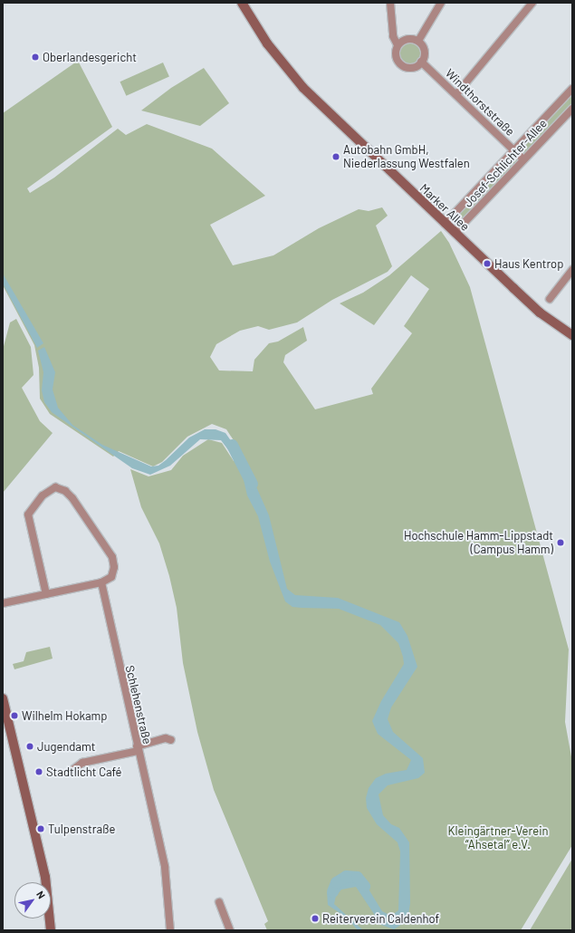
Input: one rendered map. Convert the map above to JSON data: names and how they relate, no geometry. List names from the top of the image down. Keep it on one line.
{"streets":{"street":["Windthorststraße","Josef-Schlichter-Allee","Marker Allee","Schlehenstraße"]},"crossings":[["Windthorststraße","Josef-Schlichter-Allee"],["Josef-Schlichter-Allee","Marker Allee"]],"parks":["Kleingärtner-Verein “Ahsetal” e.V."],"places":["Oberlandesgericht","Autobahn GmbH, Niederlassung Westfalen","Haus Kentrop","Hochschule Hamm-Lippstadt (Campus Hamm)","Wilhelm Hokamp","Jugendamt","Stadtlicht Café","Tulpenstraße","Reiterverein Caldenhof"],"north":"top right"}
